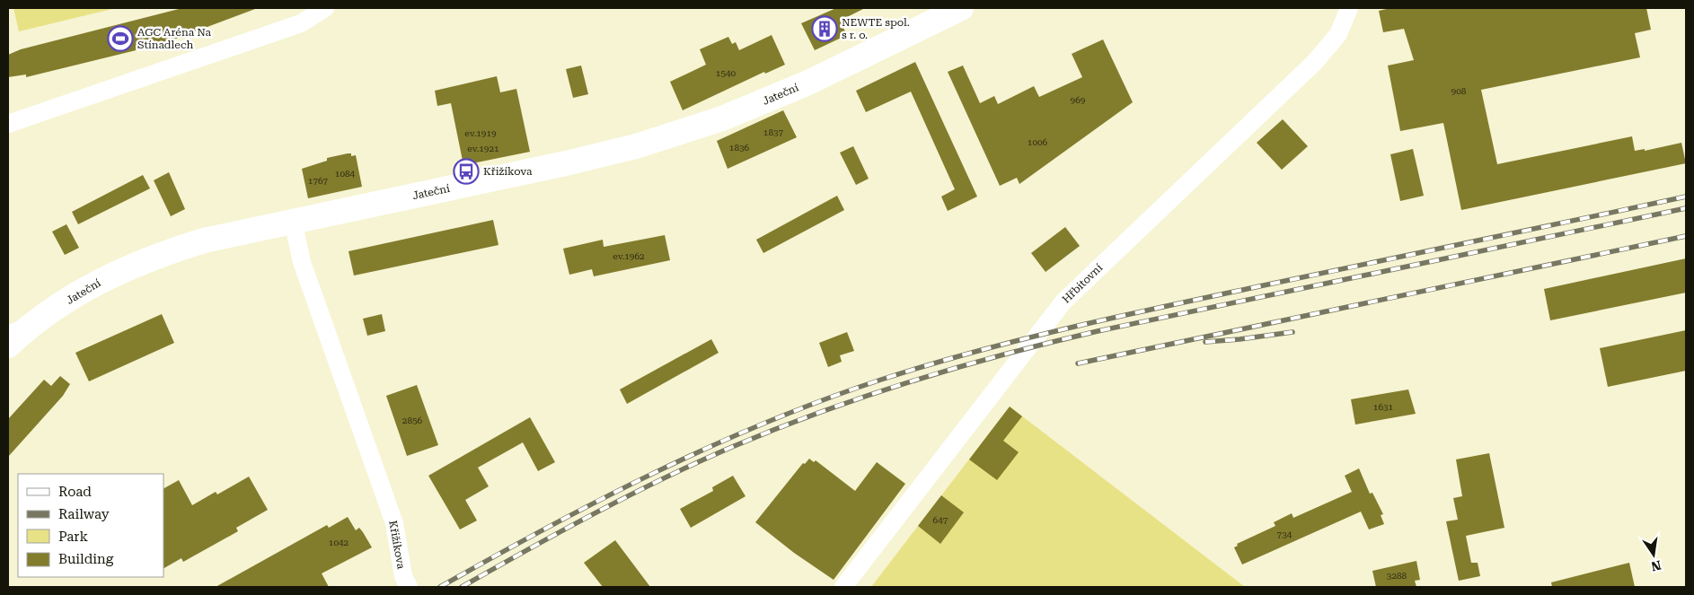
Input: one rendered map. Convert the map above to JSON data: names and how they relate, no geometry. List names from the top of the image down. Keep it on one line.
{"streets":{"main road":["Jateční"],"street":["Hřbitovní","Křižíkova"]},"crossings":[["Jateční","Křižíkova"]],"places":{"building":["NEWTE spol. s r. o."],"sports":["AGC Aréna Na Stínadlech"],"bus stop":["Křižíkova"]},"house_numbers":["1540","908","969","1837","ev.1919","1006","1836","ev.1921","1084","1767","ev.1962","1631","2856","647","734","1042","3288"],"legend":["Road","Railway","Park","Building"],"north":"bottom"}
